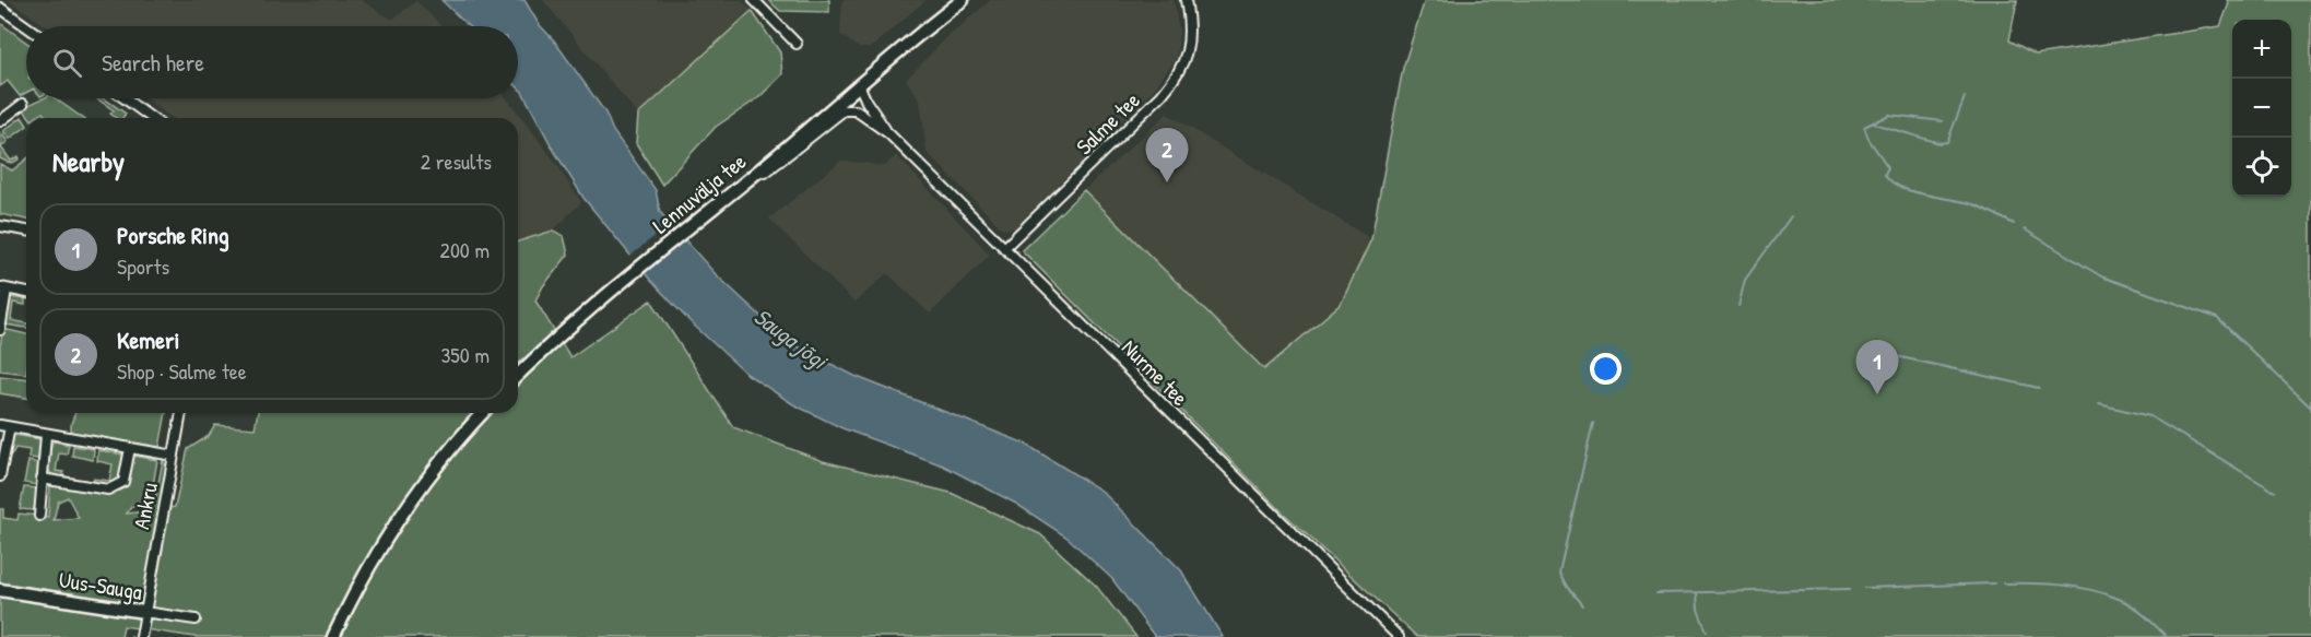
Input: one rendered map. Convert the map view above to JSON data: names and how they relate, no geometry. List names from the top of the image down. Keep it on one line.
{"streets":{"main road":["Lennuvälja tee","Uus-Sauga"],"street":["Salme tee","Nurme tee","Ankru"]},"crossings":[["Salme tee","Nurme tee"],["Lennuvälja tee","Nurme tee"],["Ankru","Uus-Sauga"]],"water":["Sauga jõgi"],"page":{"map_buttons":["+","−"],"search":"Search here","heading":["Nearby","2 results"],"pins":["2","1"],"list":[{"mark":"1","name":"Porsche Ring","note":"Sports","value":"200 m"},{"mark":"2","name":"Kemeri","note":"Shop · Salme tee","value":"350 m"}]}}
